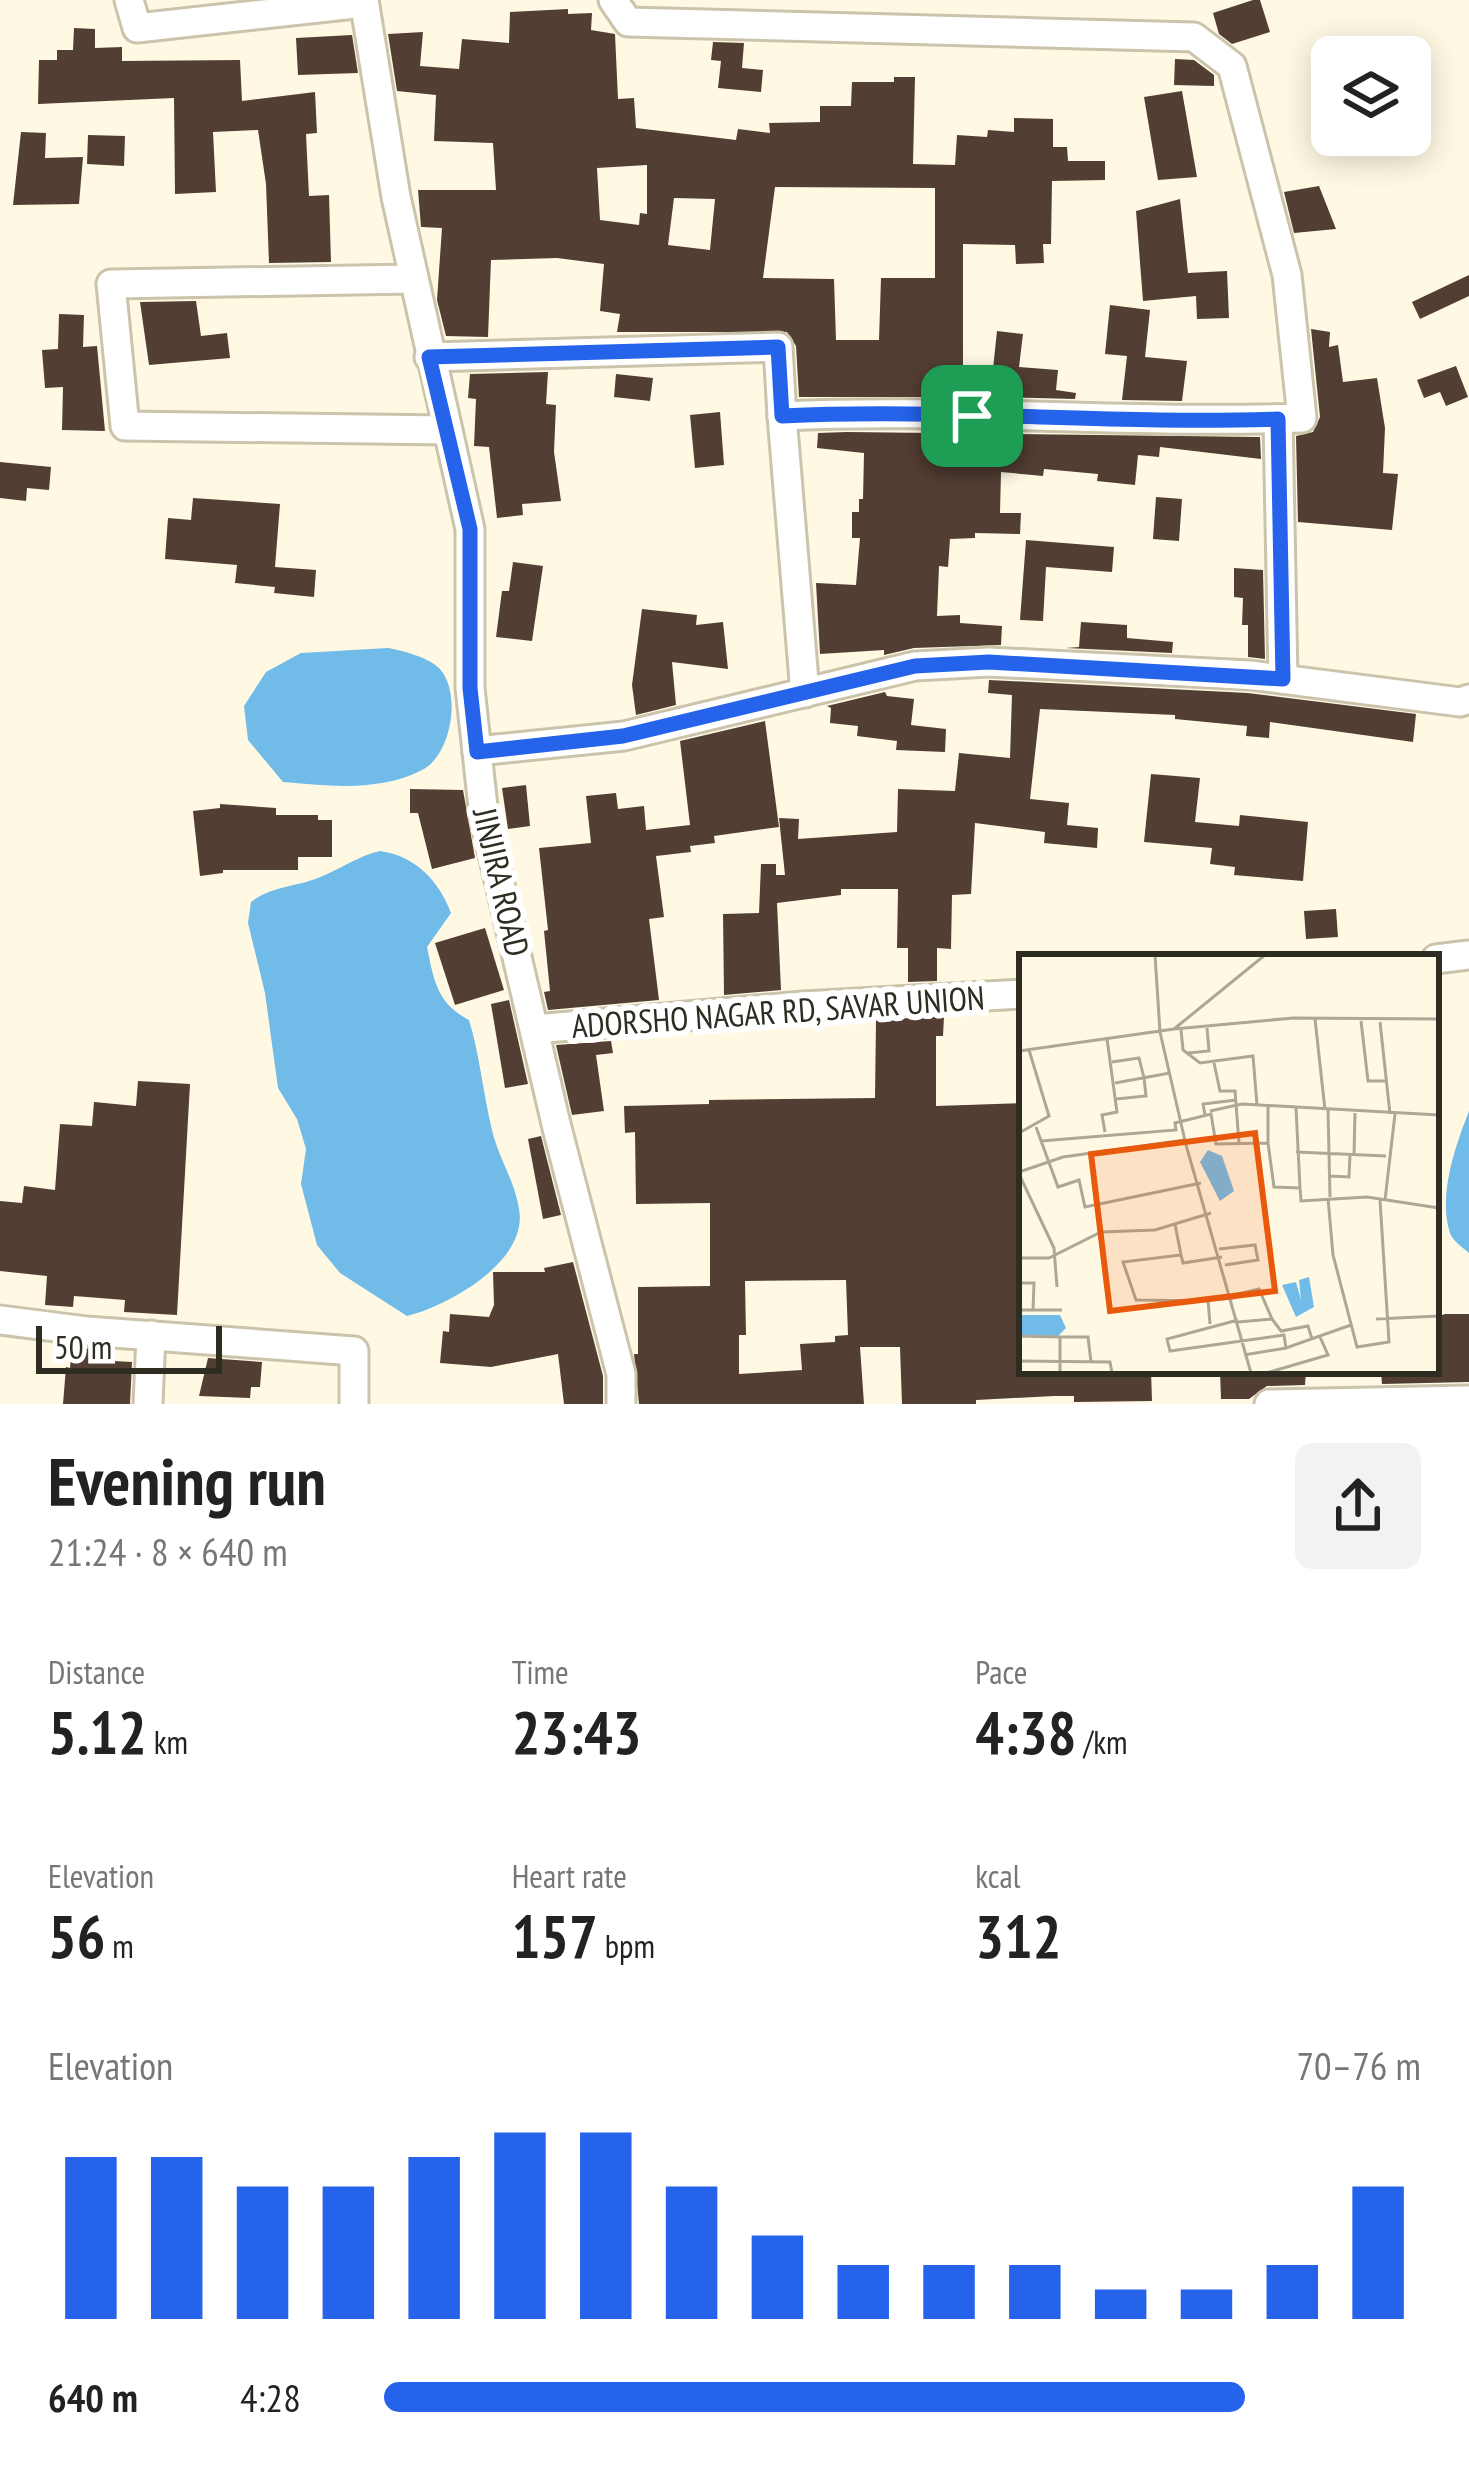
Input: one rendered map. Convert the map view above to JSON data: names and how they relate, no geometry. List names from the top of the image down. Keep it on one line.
{"streets":{"street":["JINJIRA ROAD","ADORSHO NAGAR RD, SAVAR UNION"]},"crossings":[["JINJIRA ROAD","ADORSHO NAGAR RD, SAVAR UNION"]],"scale_bar":"50 m","page":{"scale":"50 m","heading":["Evening run","21:24 · 8 × 640 m"],"stats":[["Distance","5.12 km"],["Time","23:43"],["Pace","4:38 /km"],["Elevation","56 m"],["Heart rate","157 bpm"],["kcal","312"]],"chart":["Elevation","70–76 m"],"list":[{"name":"640 m","note":"4:28"}]}}
